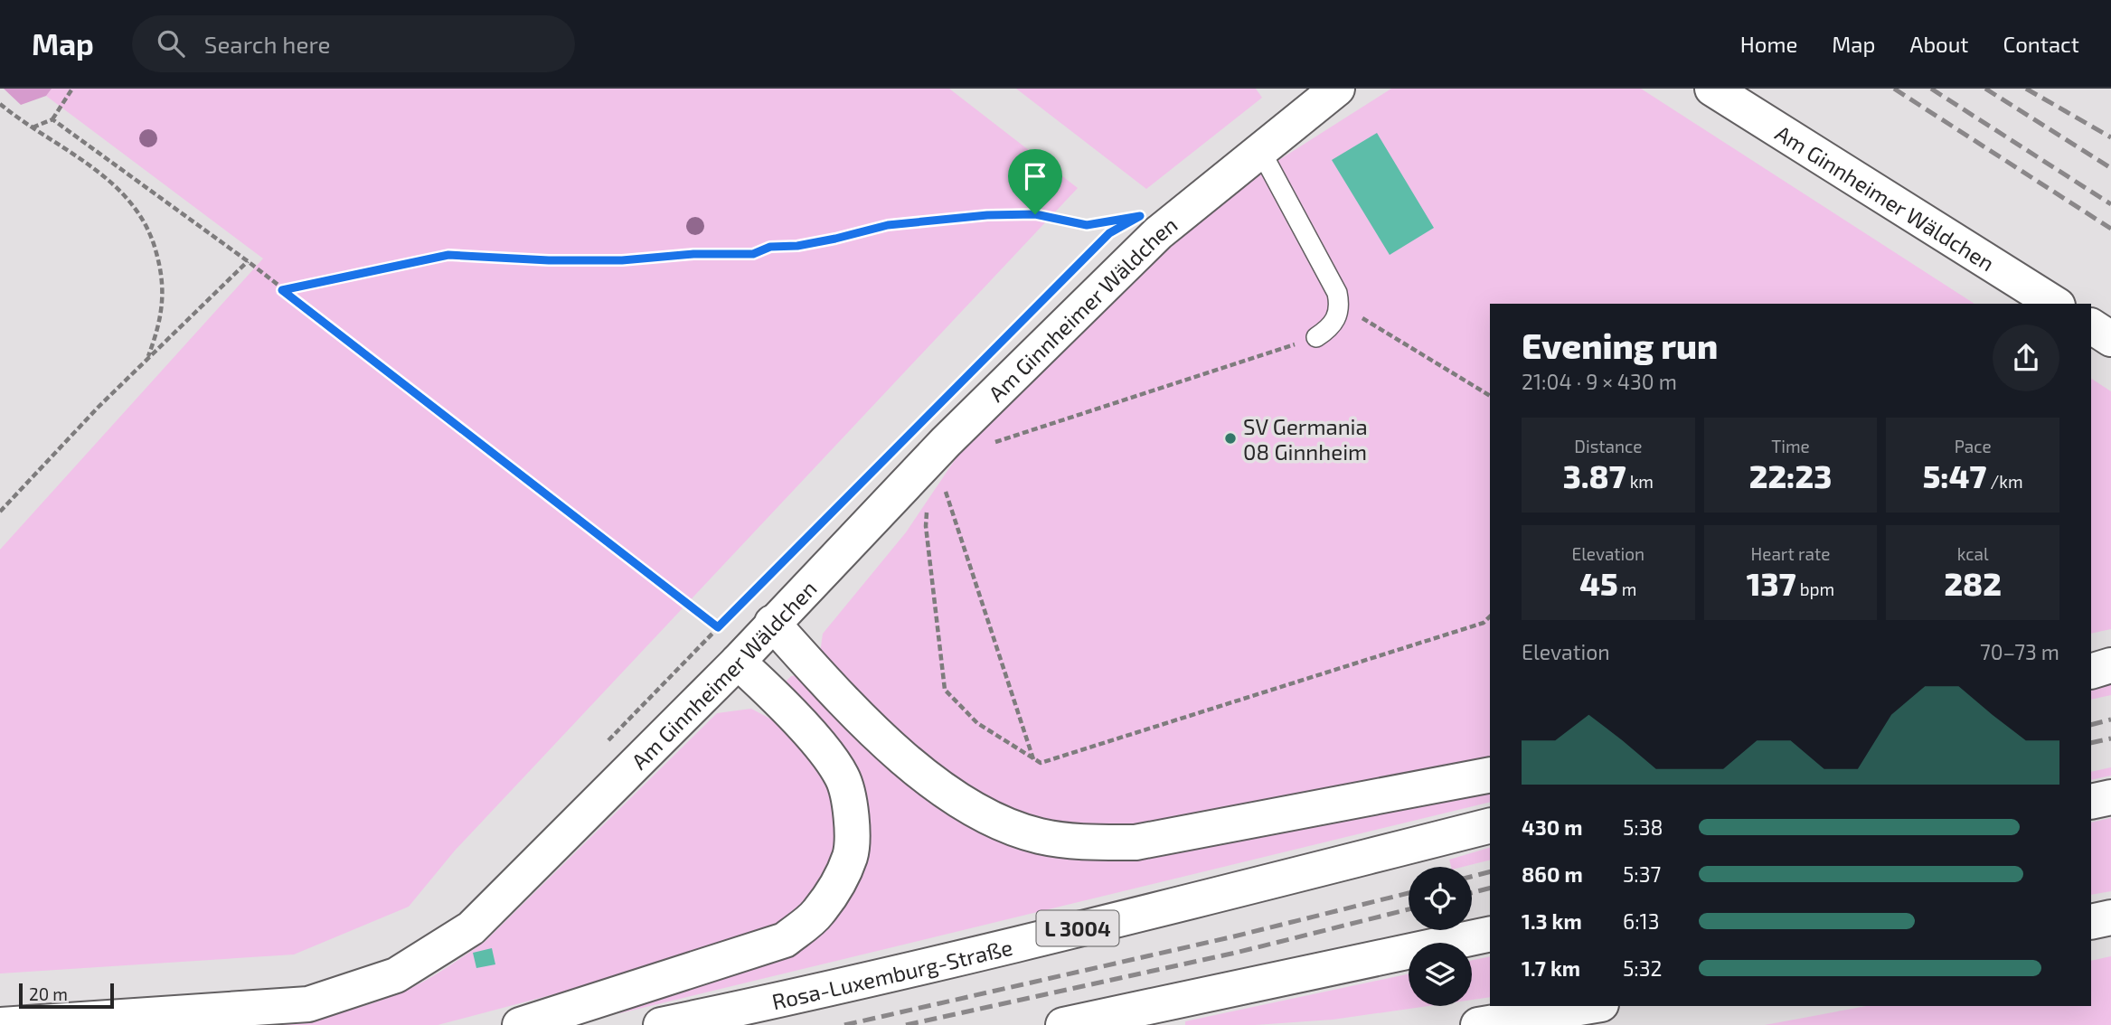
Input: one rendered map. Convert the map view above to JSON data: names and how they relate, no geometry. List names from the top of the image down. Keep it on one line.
{"streets":{"main road":["Am Ginnheimer Wäldchen","L 3004","Rosa-Luxemburg-Straße"]},"places":["SV Germania 08 Ginnheim"],"scale_bar":"20 m","page":{"header":"Map","search":"Search here","nav":["Home","Map","About","Contact"],"heading":["Evening run","21:04 · 9 × 430 m"],"stats":[["Distance","3.87 km"],["Time","22:23"],["Pace","5:47 /km"],["Elevation","45 m"],["Heart rate","137 bpm"],["kcal","282"]],"chart":["Elevation","70–73 m"],"list":[{"name":"430 m","note":"5:38"},{"name":"860 m","note":"5:37"},{"name":"1.3 km","note":"6:13"},{"name":"1.7 km","note":"5:32"}],"scale":"20 m"}}
